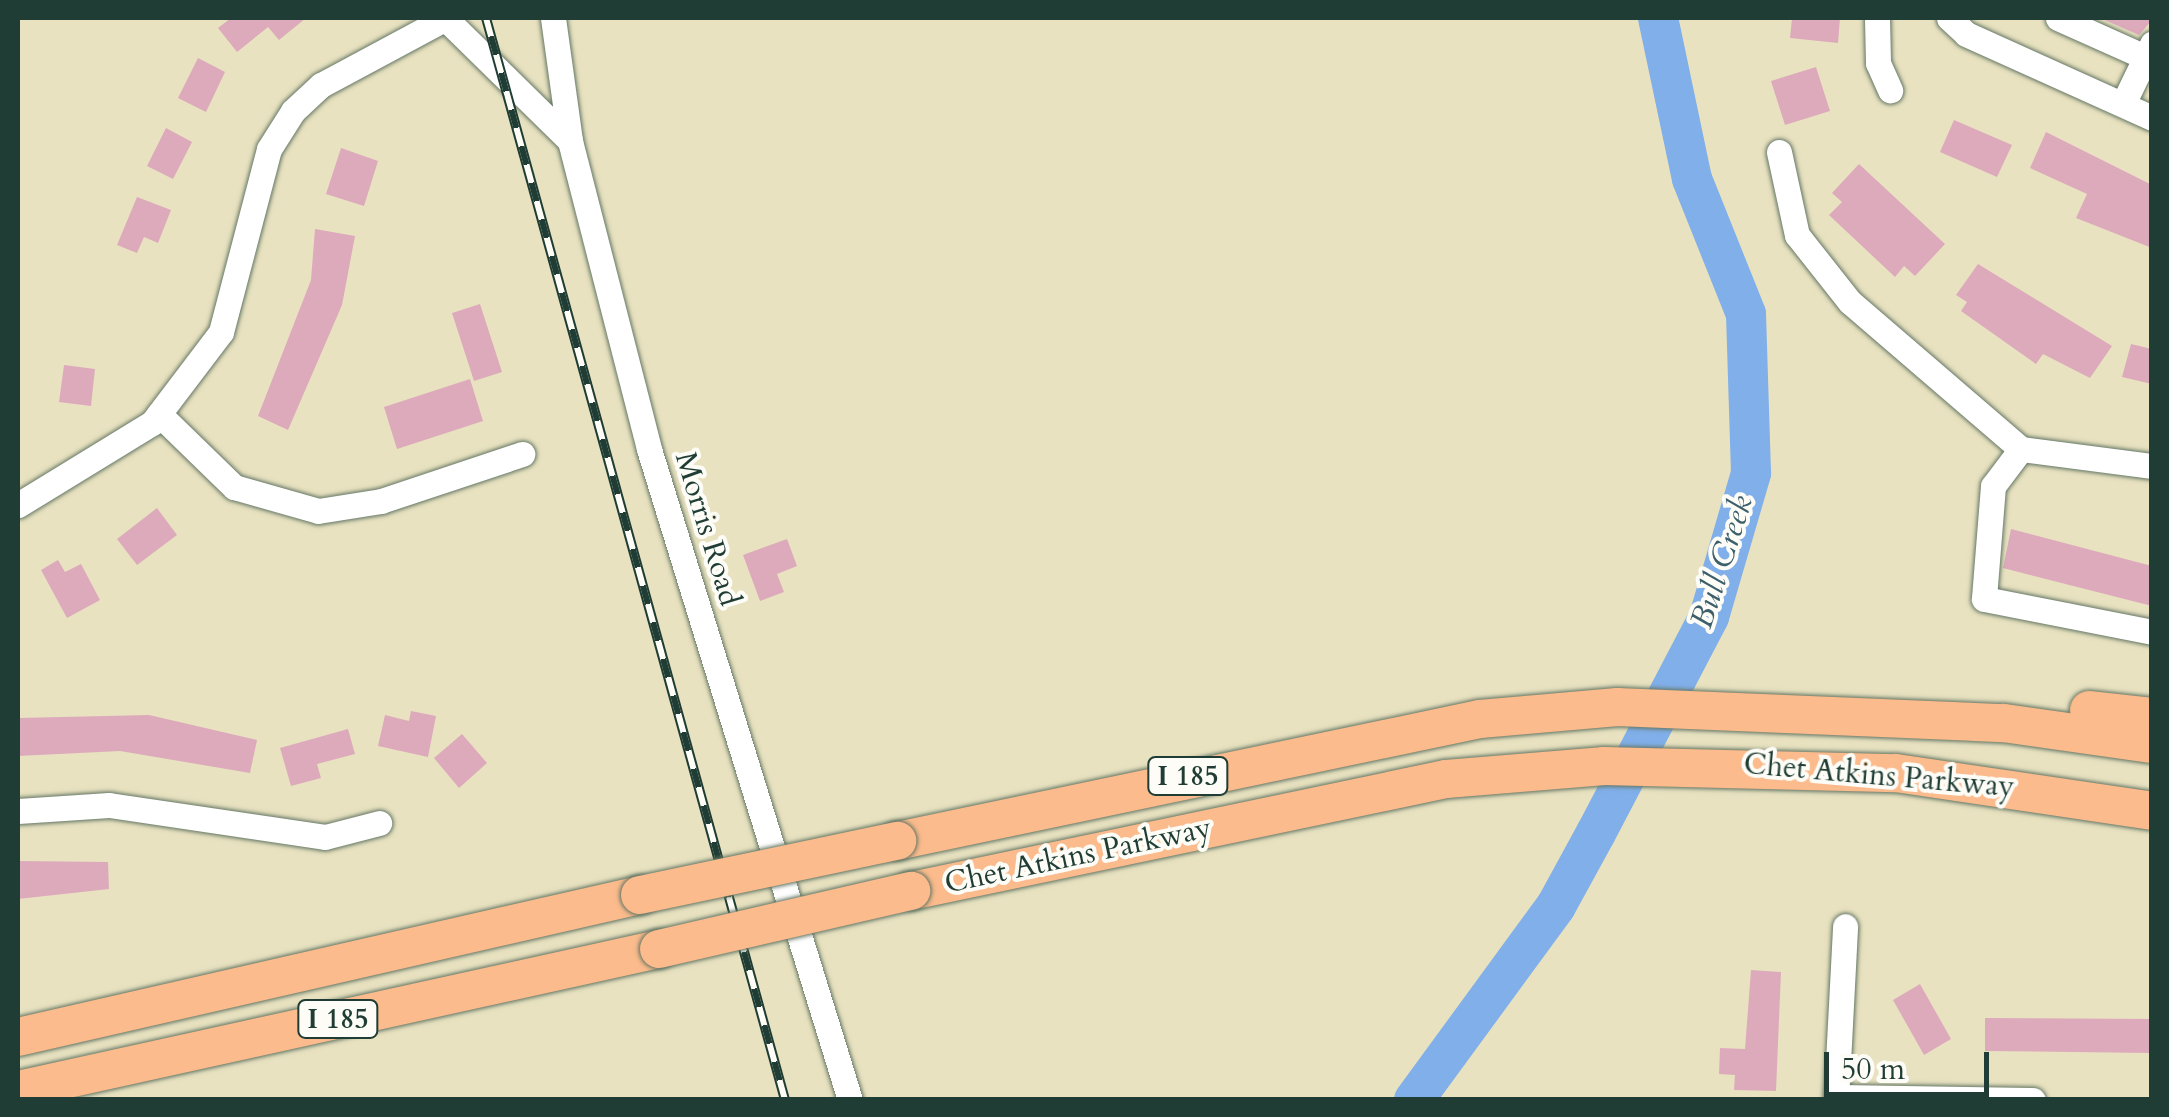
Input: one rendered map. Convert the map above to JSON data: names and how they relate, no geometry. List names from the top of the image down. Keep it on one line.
{"streets":{"highway":["I 185","Chet Atkins Parkway"],"street":["Morris Road"]},"water":["Bull Creek"],"scale_bar":"50 m"}
